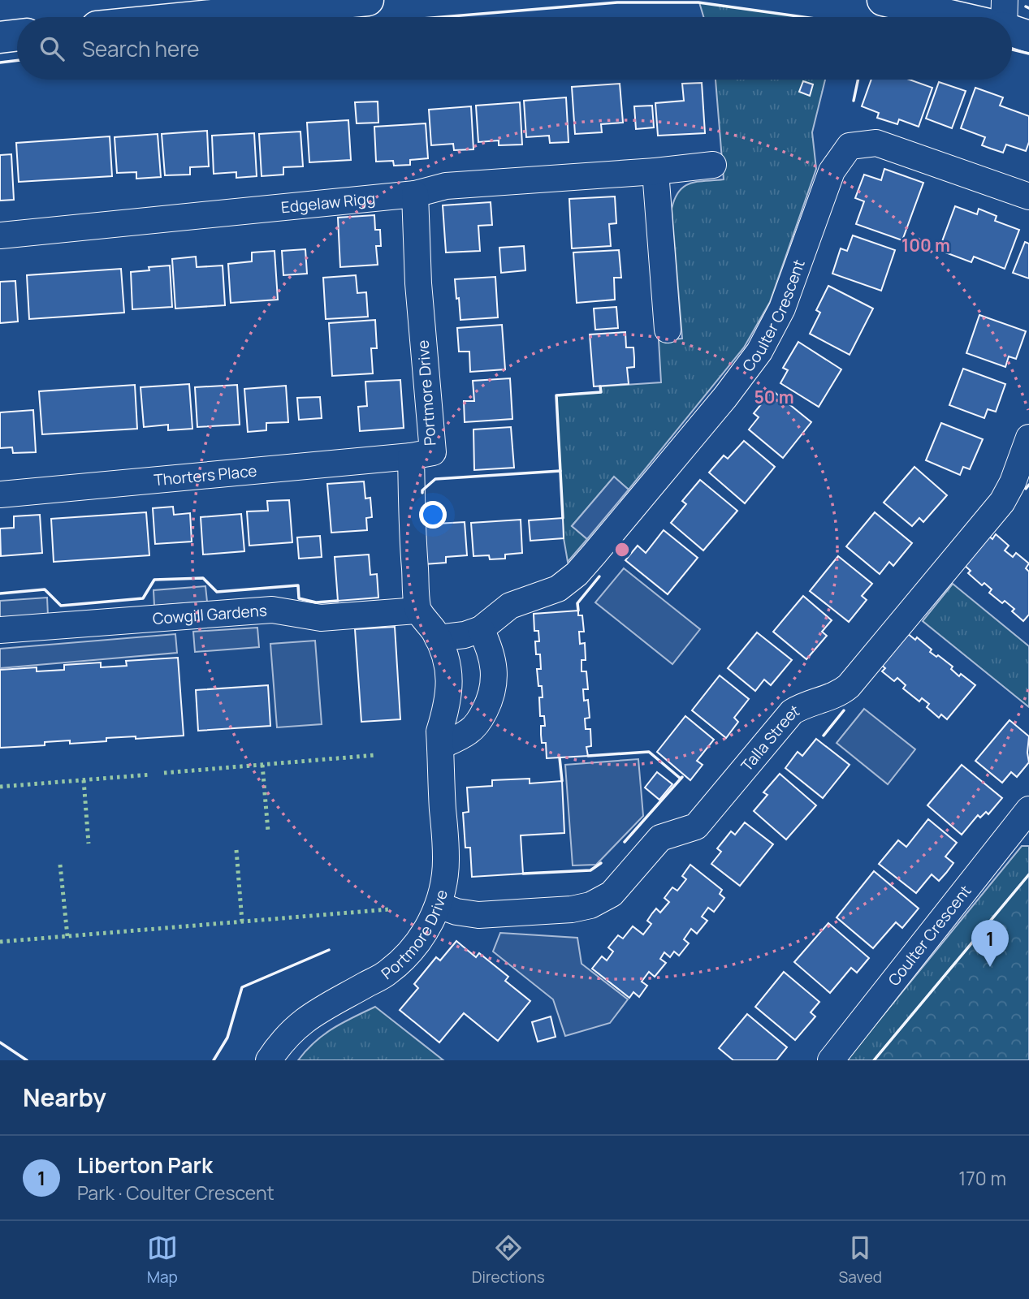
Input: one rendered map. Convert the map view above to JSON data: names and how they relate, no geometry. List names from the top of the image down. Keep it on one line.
{"streets":{"street":["Edgelaw Rigg","Coulter Crescent","Portmore Drive","Thorters Place","Cowgill Gardens","Talla Street"]},"crossings":[["Edgelaw Rigg","Portmore Drive"],["Portmore Drive","Thorters Place"],["Portmore Drive","Cowgill Gardens"],["Portmore Drive","Talla Street"]],"page":{"search":"Search here","pins":"1","heading":"Nearby","list":[{"mark":"1","name":"Liberton Park","note":"Park · Coulter Crescent","value":"170 m"}],"nav":["Map","Directions","Saved"]},"rings":["100 m","50 m"]}
